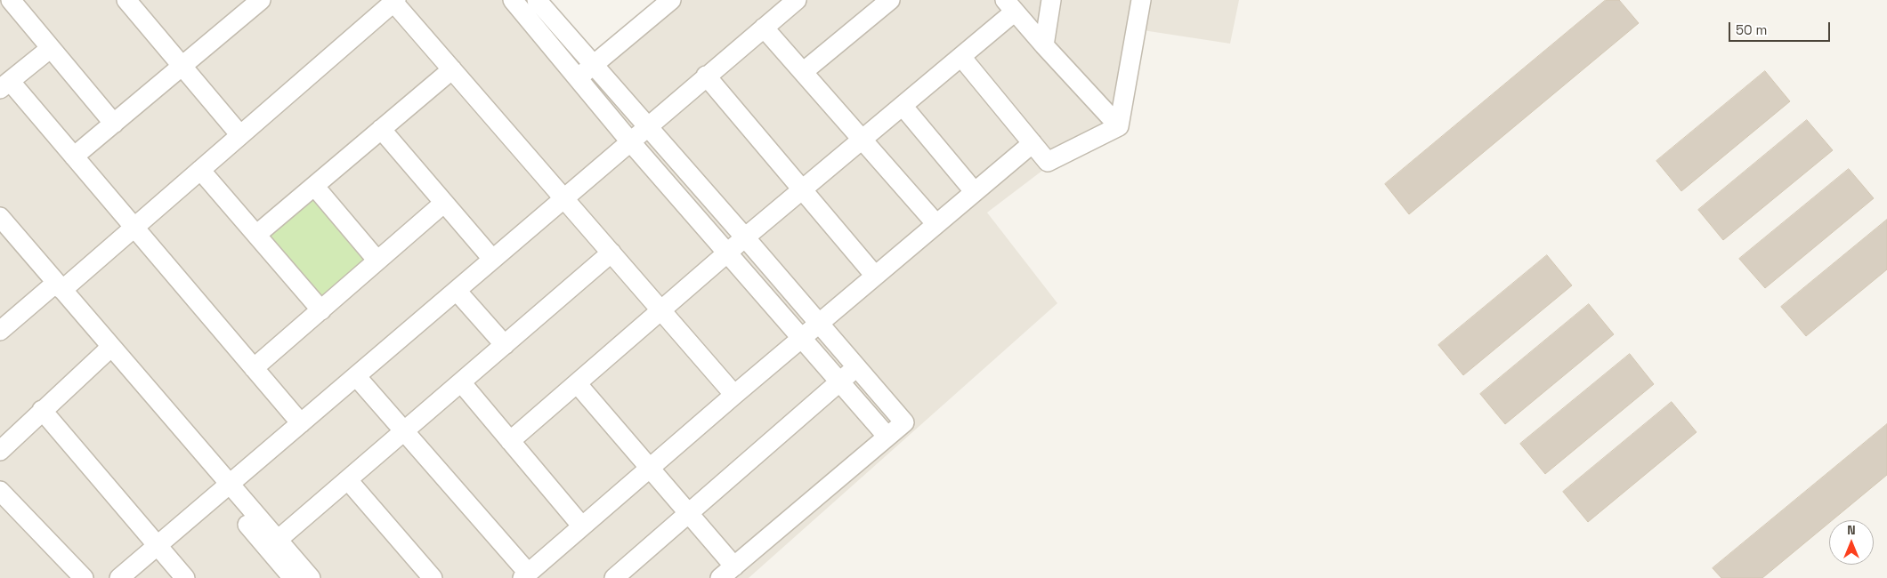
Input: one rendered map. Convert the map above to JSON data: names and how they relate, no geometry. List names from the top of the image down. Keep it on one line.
{"scale_bar":"50 m","north":"top"}
